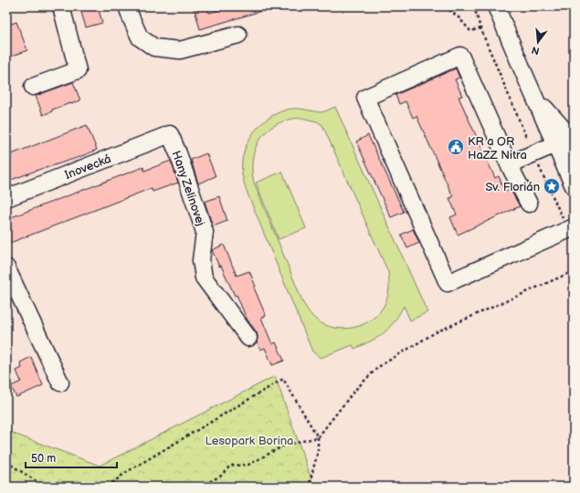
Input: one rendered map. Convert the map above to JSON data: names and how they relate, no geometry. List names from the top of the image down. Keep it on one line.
{"streets":{"street":["Inovecká","Hany Zelinovej"]},"crossings":[["Inovecká","Hany Zelinovej"]],"parks":["Lesopark Borina"],"places":{"public building":["KR a OR HaZZ Nitra"],"place":["Sv. Florián"]},"scale_bar":"50 m","north":"bottom"}
